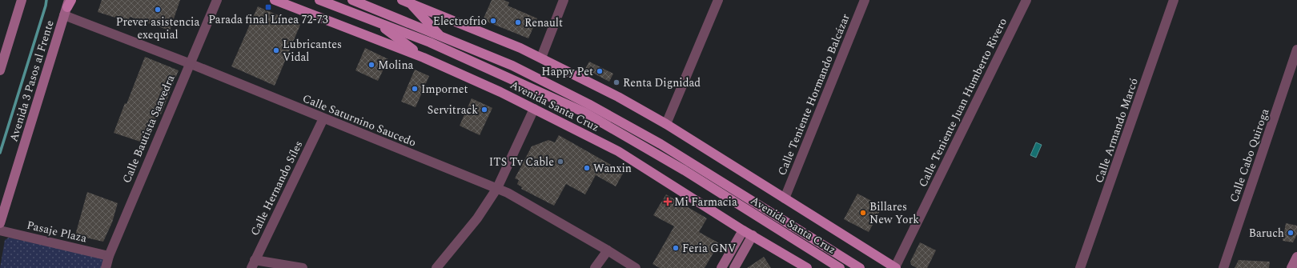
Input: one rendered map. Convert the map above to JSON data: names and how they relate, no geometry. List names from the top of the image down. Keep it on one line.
{"streets":{"main road":["Avenida 3 Pasos al Frente","Avenida Santa Cruz"],"street":["Calle Teniente Hormando Balcázar","Calle Teniente Juan Humberto Rivero","Calle Saturnino Saucedo","Calle Bautista Saavedra","Calle Armando Marcó","Calle Cabo Quiroga","Calle Hernando Síles","Pasaje Plaza"]},"crossings":[["Avenida 3 Pasos al Frente","Calle Saturnino Saucedo"],["Calle Teniente Hormando Balcázar","Avenida Santa Cruz"],["Calle Teniente Juan Humberto Rivero","Avenida Santa Cruz"],["Calle Saturnino Saucedo","Calle Bautista Saavedra"],["Calle Saturnino Saucedo","Calle Hernando Síles"],["Calle Bautista Saavedra","Pasaje Plaza"]],"places":{"transit":["Parada final Línea 72-73"],"other":["Prever asistencia exequial","Electrofrio","Renault","Lubricantes Vidal","Molina","Happy Pet","Renta Dignidad","Impornet","Servitrack","ITS Tv Cable","Wanxin","Billares New York","Baruch","Feria GNV"],"health":["Mi Farmacia"]}}
